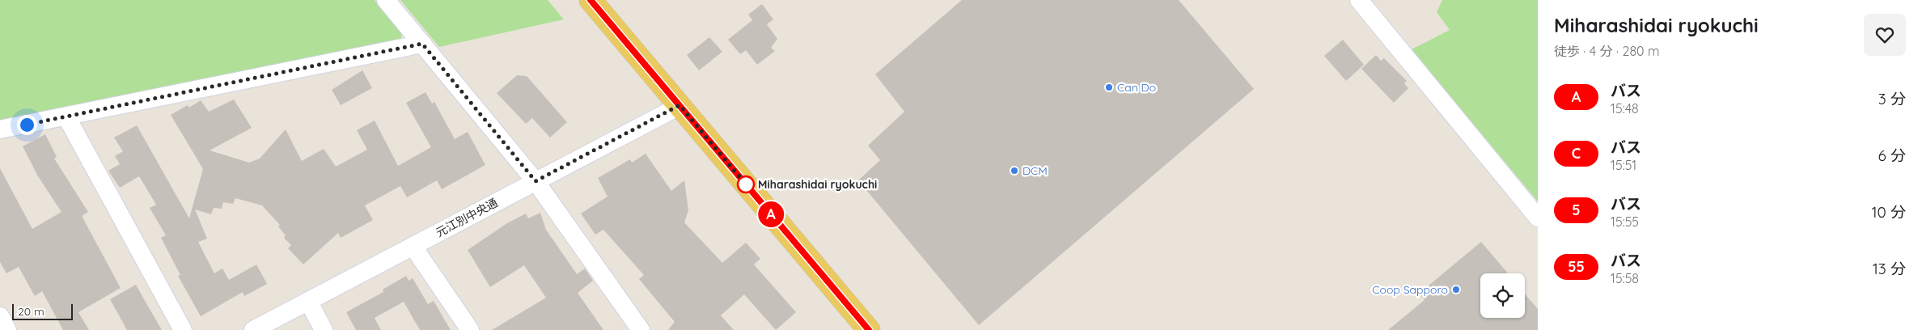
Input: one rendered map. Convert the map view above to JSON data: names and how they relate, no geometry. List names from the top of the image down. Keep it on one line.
{"streets":{"street":["元江別中央通"]},"places":["Can Do","DCM","Miharashidai ryokuchi","Coop Sapporo"],"lines":["bus line A"],"scale_bar":"20 m","page":{"on_map":"A","heading":["Miharashidai ryokuchi","徒歩 · 4 分 · 280 m"],"list":[{"mark":"A","name":"バス","note":"15:48","value":"3 分"},{"mark":"C","name":"バス","note":"15:51","value":"6 分"},{"mark":"5","name":"バス","note":"15:55","value":"10 分"},{"mark":"55","name":"バス","note":"15:58","value":"13 分"}],"scale":"20 m"}}
